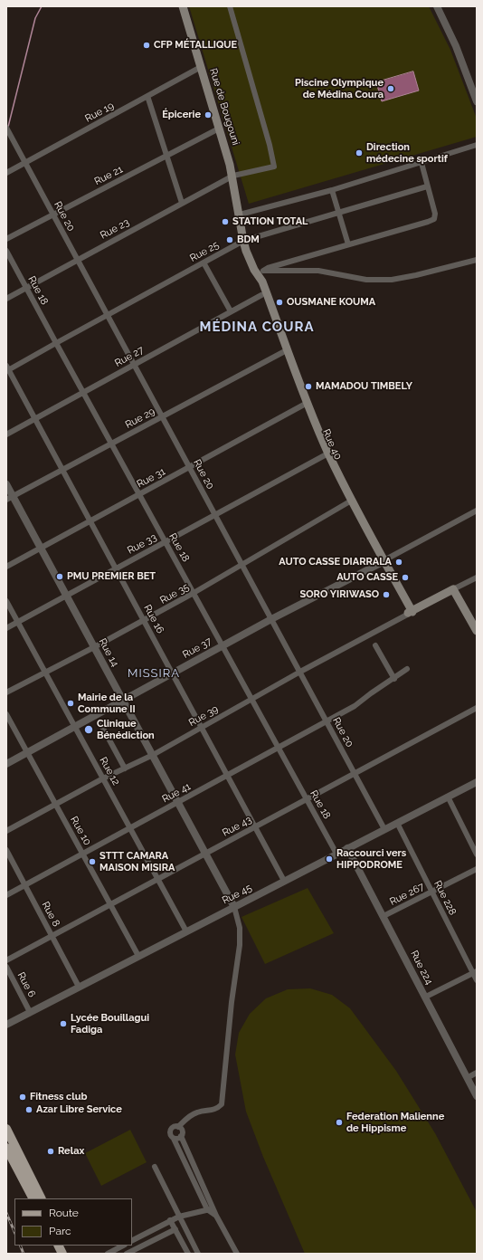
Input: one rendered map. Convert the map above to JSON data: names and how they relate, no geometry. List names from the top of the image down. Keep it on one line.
{"streets":{"main road":["Rue de Bougouni","Rue 40"],"street":["Rue 19","Rue 21","Rue 20","Rue 23","Rue 25","Rue 18","Rue 27","Rue 29","Rue 31","Rue 33","Rue 35","Rue 16","Rue 37","Rue 14","Rue 39","Rue 12","Rue 41","Rue 43","Rue 10","Rue 45","Rue 267","Rue 228","Rue 8","Rue 224","Rue 6"]},"crossings":[["Rue de Bougouni","Rue 19"],["Rue de Bougouni","Rue 21"],["Rue de Bougouni","Rue 23"],["Rue de Bougouni","Rue 40"],["Rue 19","Rue 20"],["Rue 21","Rue 20"],["Rue 20","Rue 23"],["Rue 20","Rue 25"],["Rue 20","Rue 27"],["Rue 20","Rue 29"],["Rue 20","Rue 31"],["Rue 20","Rue 33"],["Rue 20","Rue 35"],["Rue 20","Rue 37"],["Rue 20","Rue 39"],["Rue 20","Rue 41"],["Rue 20","Rue 43"],["Rue 20","Rue 45"],["Rue 23","Rue 18"],["Rue 25","Rue 18"],["Rue 25","Rue 40"],["Rue 25","Rue 16"],["Rue 18","Rue 27"],["Rue 18","Rue 29"],["Rue 18","Rue 31"],["Rue 18","Rue 33"],["Rue 18","Rue 35"],["Rue 18","Rue 37"],["Rue 18","Rue 39"],["Rue 18","Rue 41"],["Rue 18","Rue 43"],["Rue 18","Rue 45"],["Rue 27","Rue 40"],["Rue 27","Rue 16"],["Rue 29","Rue 40"],["Rue 29","Rue 16"],["Rue 29","Rue 14"],["Rue 40","Rue 31"],["Rue 40","Rue 33"],["Rue 40","Rue 35"],["Rue 40","Rue 37"],["Rue 40","Rue 39"],["Rue 31","Rue 16"],["Rue 31","Rue 14"],["Rue 33","Rue 16"],["Rue 33","Rue 14"],["Rue 33","Rue 12"],["Rue 35","Rue 16"],["Rue 35","Rue 14"],["Rue 35","Rue 12"],["Rue 16","Rue 37"],["Rue 16","Rue 39"],["Rue 16","Rue 41"],["Rue 16","Rue 43"],["Rue 16","Rue 45"],["Rue 37","Rue 14"],["Rue 37","Rue 12"],["Rue 37","Rue 10"],["Rue 14","Rue 39"],["Rue 14","Rue 41"],["Rue 14","Rue 43"],["Rue 14","Rue 45"],["Rue 39","Rue 12"],["Rue 39","Rue 10"],["Rue 12","Rue 41"],["Rue 12","Rue 43"],["Rue 12","Rue 45"],["Rue 41","Rue 10"],["Rue 41","Rue 8"],["Rue 43","Rue 10"],["Rue 43","Rue 8"],["Rue 10","Rue 45"],["Rue 45","Rue 228"],["Rue 45","Rue 8"],["Rue 45","Rue 224"],["Rue 45","Rue 6"],["Rue 267","Rue 228"],["Rue 267","Rue 224"]],"districts":["MÉDINA COURA","MISSIRA"],"places":["CFP MÉTALLIQUE","Piscine Olympique de Médina Coura","Épicerie","Direction médecine sportif","STATION TOTAL","BDM","OUSMANE KOUMA","MAMADOU TIMBELY","AUTO CASSE DIARRALA","PMU PREMIER BET","AUTO CASSE","SORO YIRIWASO","Mairie de la Commune II","Clinique Bénédiction","Raccourci vers HIPPODROME","STTT CAMARA MAISON MISIRA","Lycée Bouillagui Fadiga","Fitness club","Azar Libre Service","Federation Malienne de Hippisme","Relax"],"legend":["Route","Parc"]}
